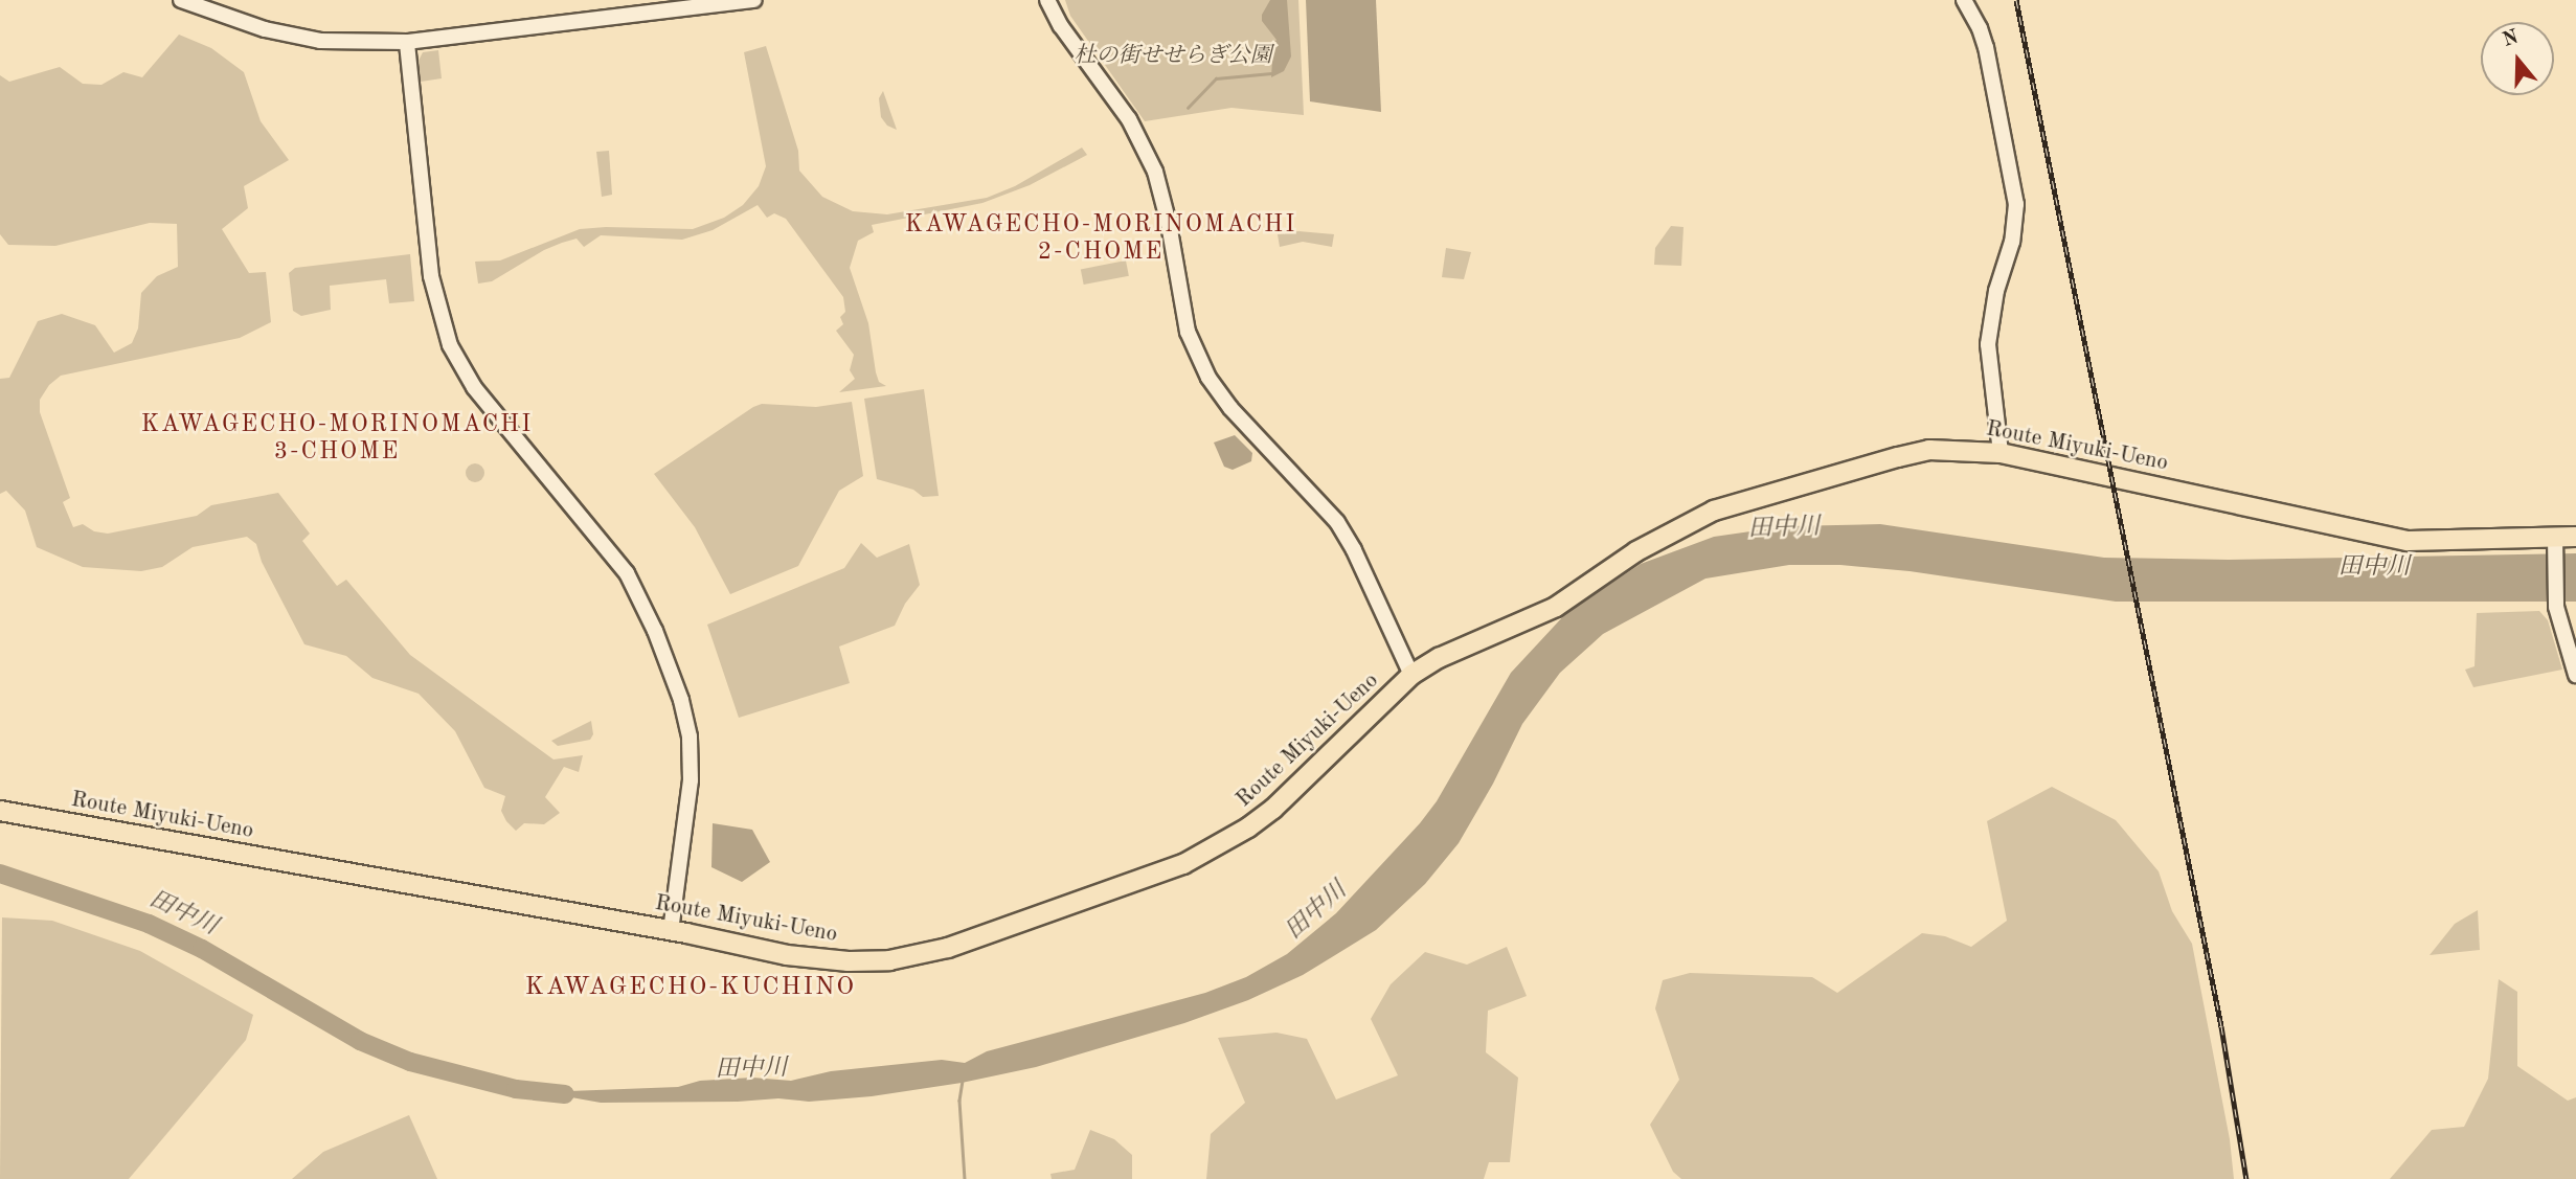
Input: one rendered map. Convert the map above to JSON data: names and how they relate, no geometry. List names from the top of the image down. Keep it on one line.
{"streets":{"main road":["Route Miyuki-Ueno"]},"districts":["KAWAGECHO-MORINOMACHI 2-CHOME","KAWAGECHO-MORINOMACHI 3-CHOME","KAWAGECHO-KUCHINO"],"water":["田中川"],"parks":["杜の街せせらぎ公園"],"north":"top"}
